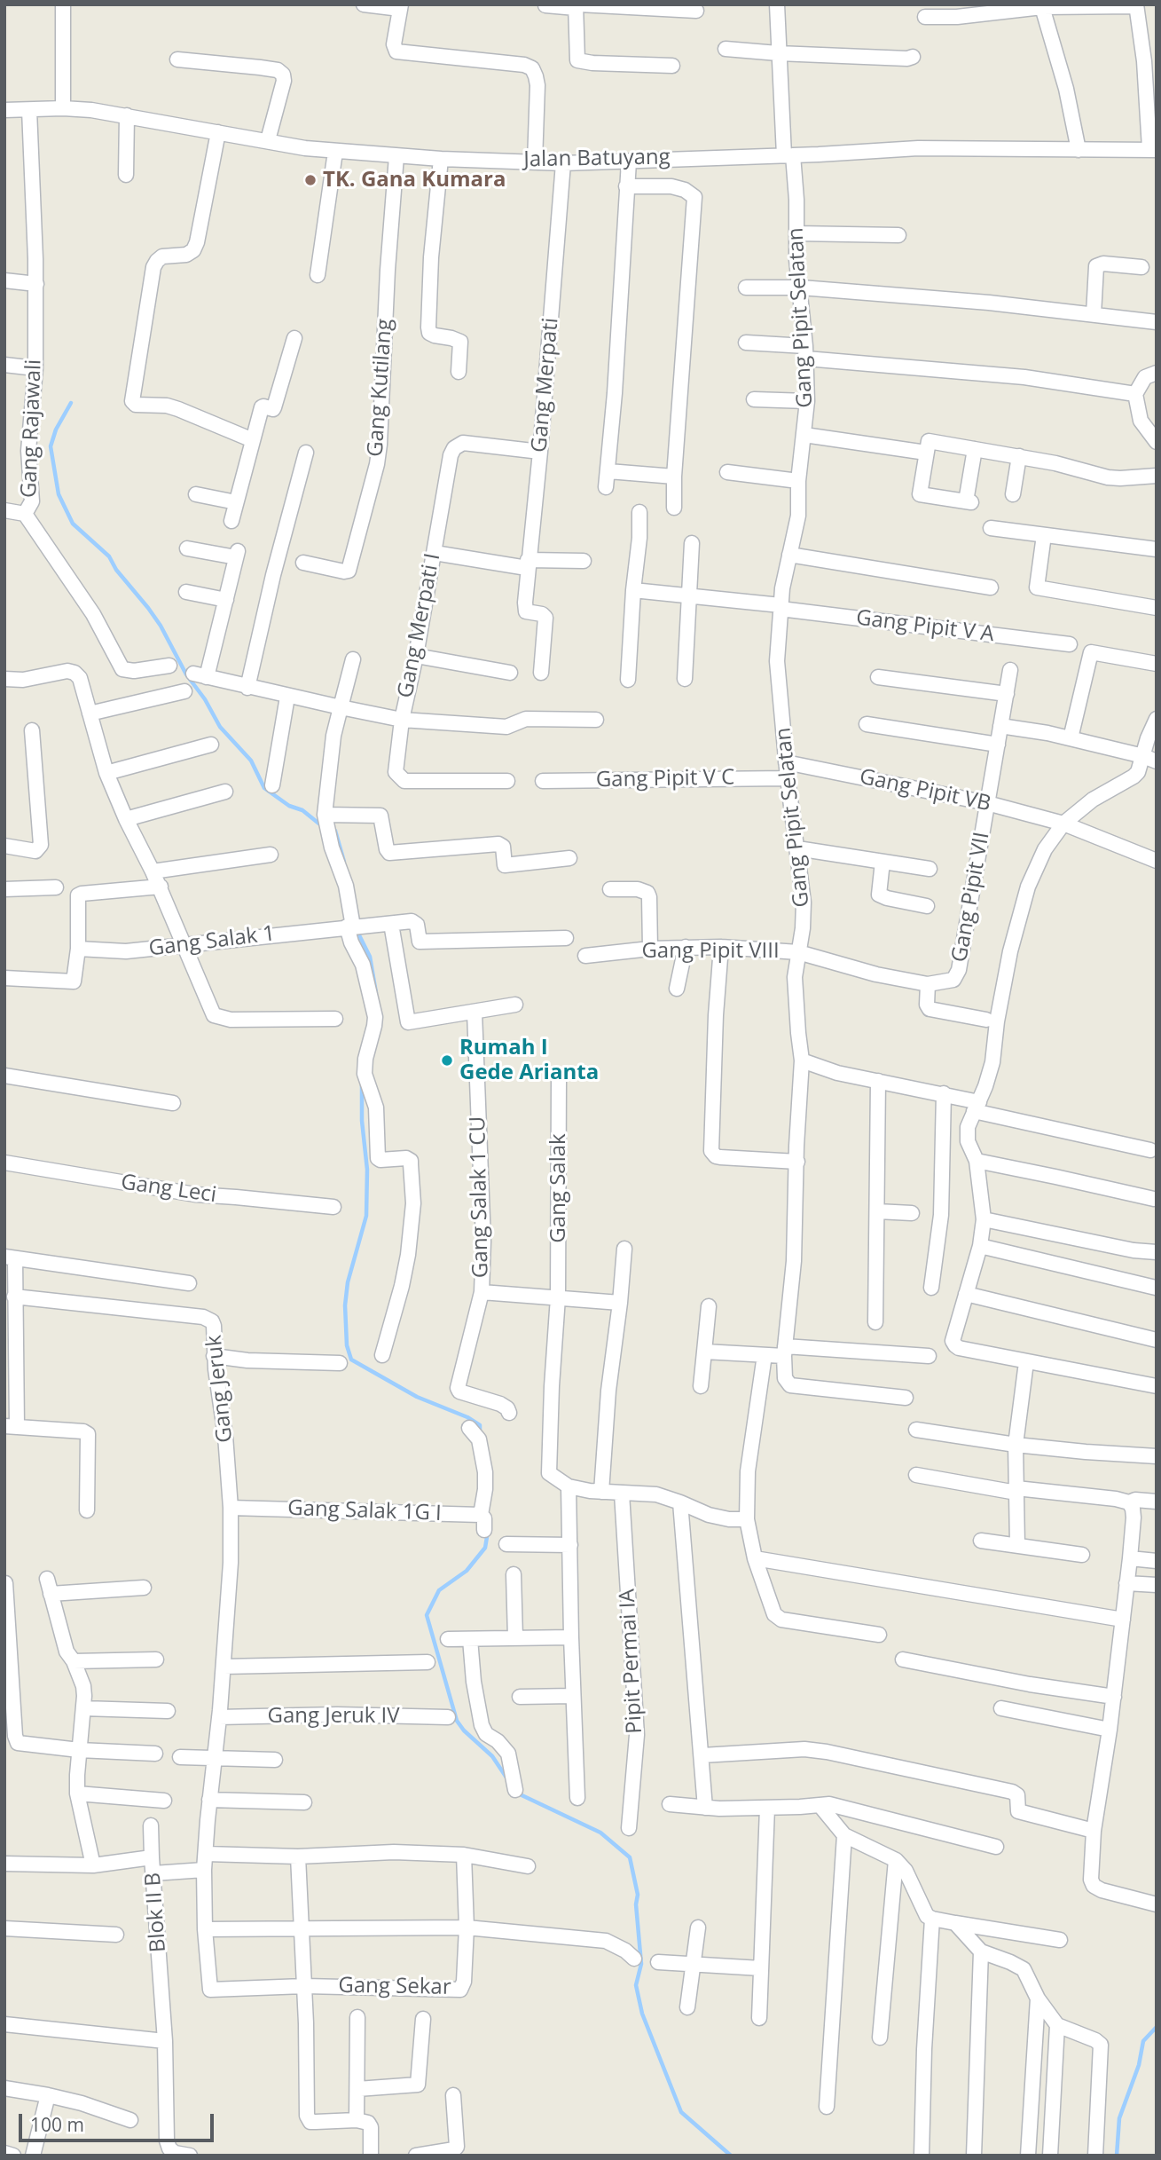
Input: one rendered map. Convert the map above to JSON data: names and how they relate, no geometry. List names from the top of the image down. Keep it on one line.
{"streets":{"street":["Jalan Batuyang","Gang Pipit Selatan","Gang Merpati","Gang Kutilang","Gang Rajawali","Gang Merpati I","Gang Pipit V A","Gang Pipit V C","Gang Pipit VB","Gang Pipit VII","Gang Salak 1","Gang Pipit VIII","Gang Salak","Gang Leci","Gang Salak 1 CU","Gang Jeruk","Gang Salak 1G I","Pipit Permai IA","Gang Jeruk IV","Blok II B","Gang Sekar"]},"crossings":[["Jalan Batuyang","Gang Pipit Selatan"],["Jalan Batuyang","Gang Merpati"],["Jalan Batuyang","Gang Kutilang"],["Jalan Batuyang","Gang Rajawali"],["Gang Pipit Selatan","Gang Pipit V A"],["Gang Pipit Selatan","Gang Pipit V C"],["Gang Pipit Selatan","Gang Pipit VB"],["Gang Pipit Selatan","Gang Pipit VII"],["Gang Pipit Selatan","Gang Pipit VIII"],["Gang Merpati","Gang Merpati I"],["Gang Pipit VB","Gang Pipit VII"],["Gang Pipit VII","Gang Pipit VIII"],["Gang Salak","Gang Salak 1 CU"],["Gang Jeruk","Gang Salak 1G I"],["Gang Jeruk","Gang Jeruk IV"],["Gang Jeruk","Gang Sekar"]],"places":["TK. Gana Kumara","Rumah I Gede Arianta"],"scale_bar":"100 m"}
